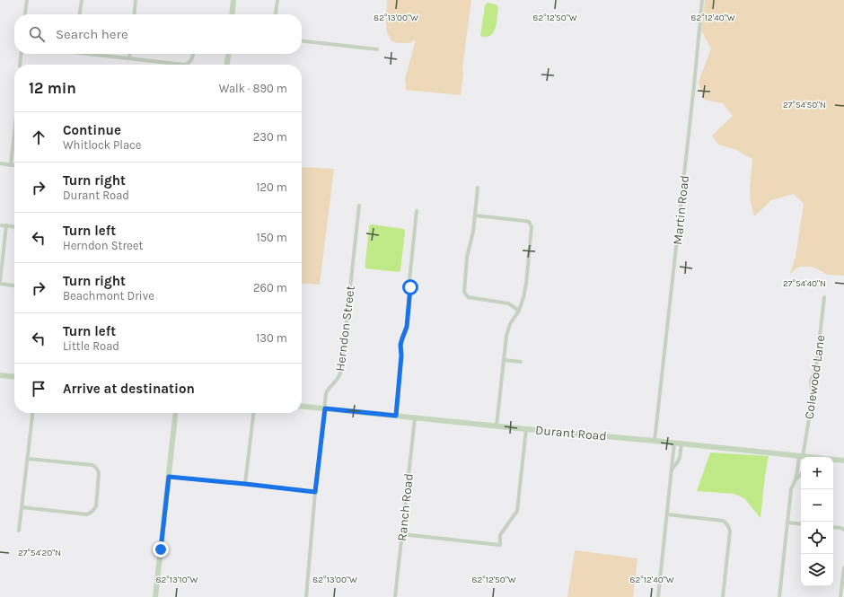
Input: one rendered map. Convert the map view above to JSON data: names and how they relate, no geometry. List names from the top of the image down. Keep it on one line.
{"streets":{"street":["Martin Road","Herndon Street","Colewood Lane","Durant Road","Ranch Road"]},"crossings":[["Martin Road","Durant Road"],["Herndon Street","Durant Road"],["Colewood Lane","Durant Road"],["Durant Road","Ranch Road"]],"page":{"search":"Search here","heading":["12 min","Walk · 890 m"],"list":[["Continue","Whitlock Place","230 m"],["Turn right","Durant Road","120 m"],["Turn left","Herndon Street","150 m"],["Turn right","Beachmont Drive","260 m"],["Turn left","Little Road","130 m"],"Arrive at destination"],"map_buttons":["+","−"]},"coordinates":["82°13'00\"W","82°12'50\"W","82°12'40\"W","27°54'50\"N","27°54'40\"N","27°54'20\"N","82°13'10\"W"]}
